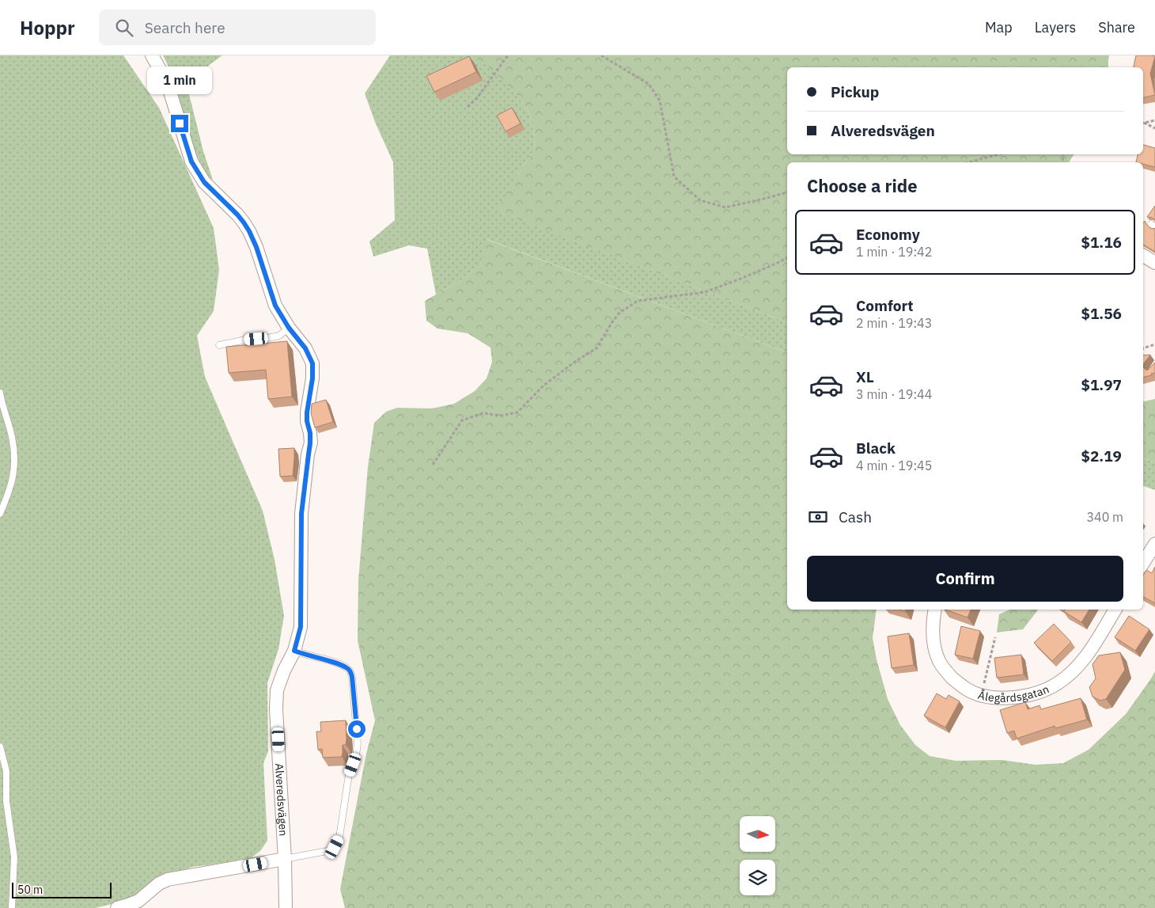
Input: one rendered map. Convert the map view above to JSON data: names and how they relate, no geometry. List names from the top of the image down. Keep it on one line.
{"streets":{"street":["Ålegårdsgatan","Alveredsvägen"]},"scale_bar":"50 m","north":"right","page":{"header":"Hoppr","search":"Search here","nav":["Map","Layers","Share"],"bubble":"1 min","banner":["Pickup","Alveredsvägen"],"heading":"Choose a ride","list":[{"name":"Economy","note":"1 min · 19:42","value":"$1.16"},{"name":"Comfort","note":"2 min · 19:43","value":"$1.56"},{"name":"XL","note":"3 min · 19:44","value":"$1.97"},{"name":"Black","note":"4 min · 19:45","value":"$2.19"}],"pay":["Cash","340 m"],"buttons":"Confirm","scale":"50 m"}}
